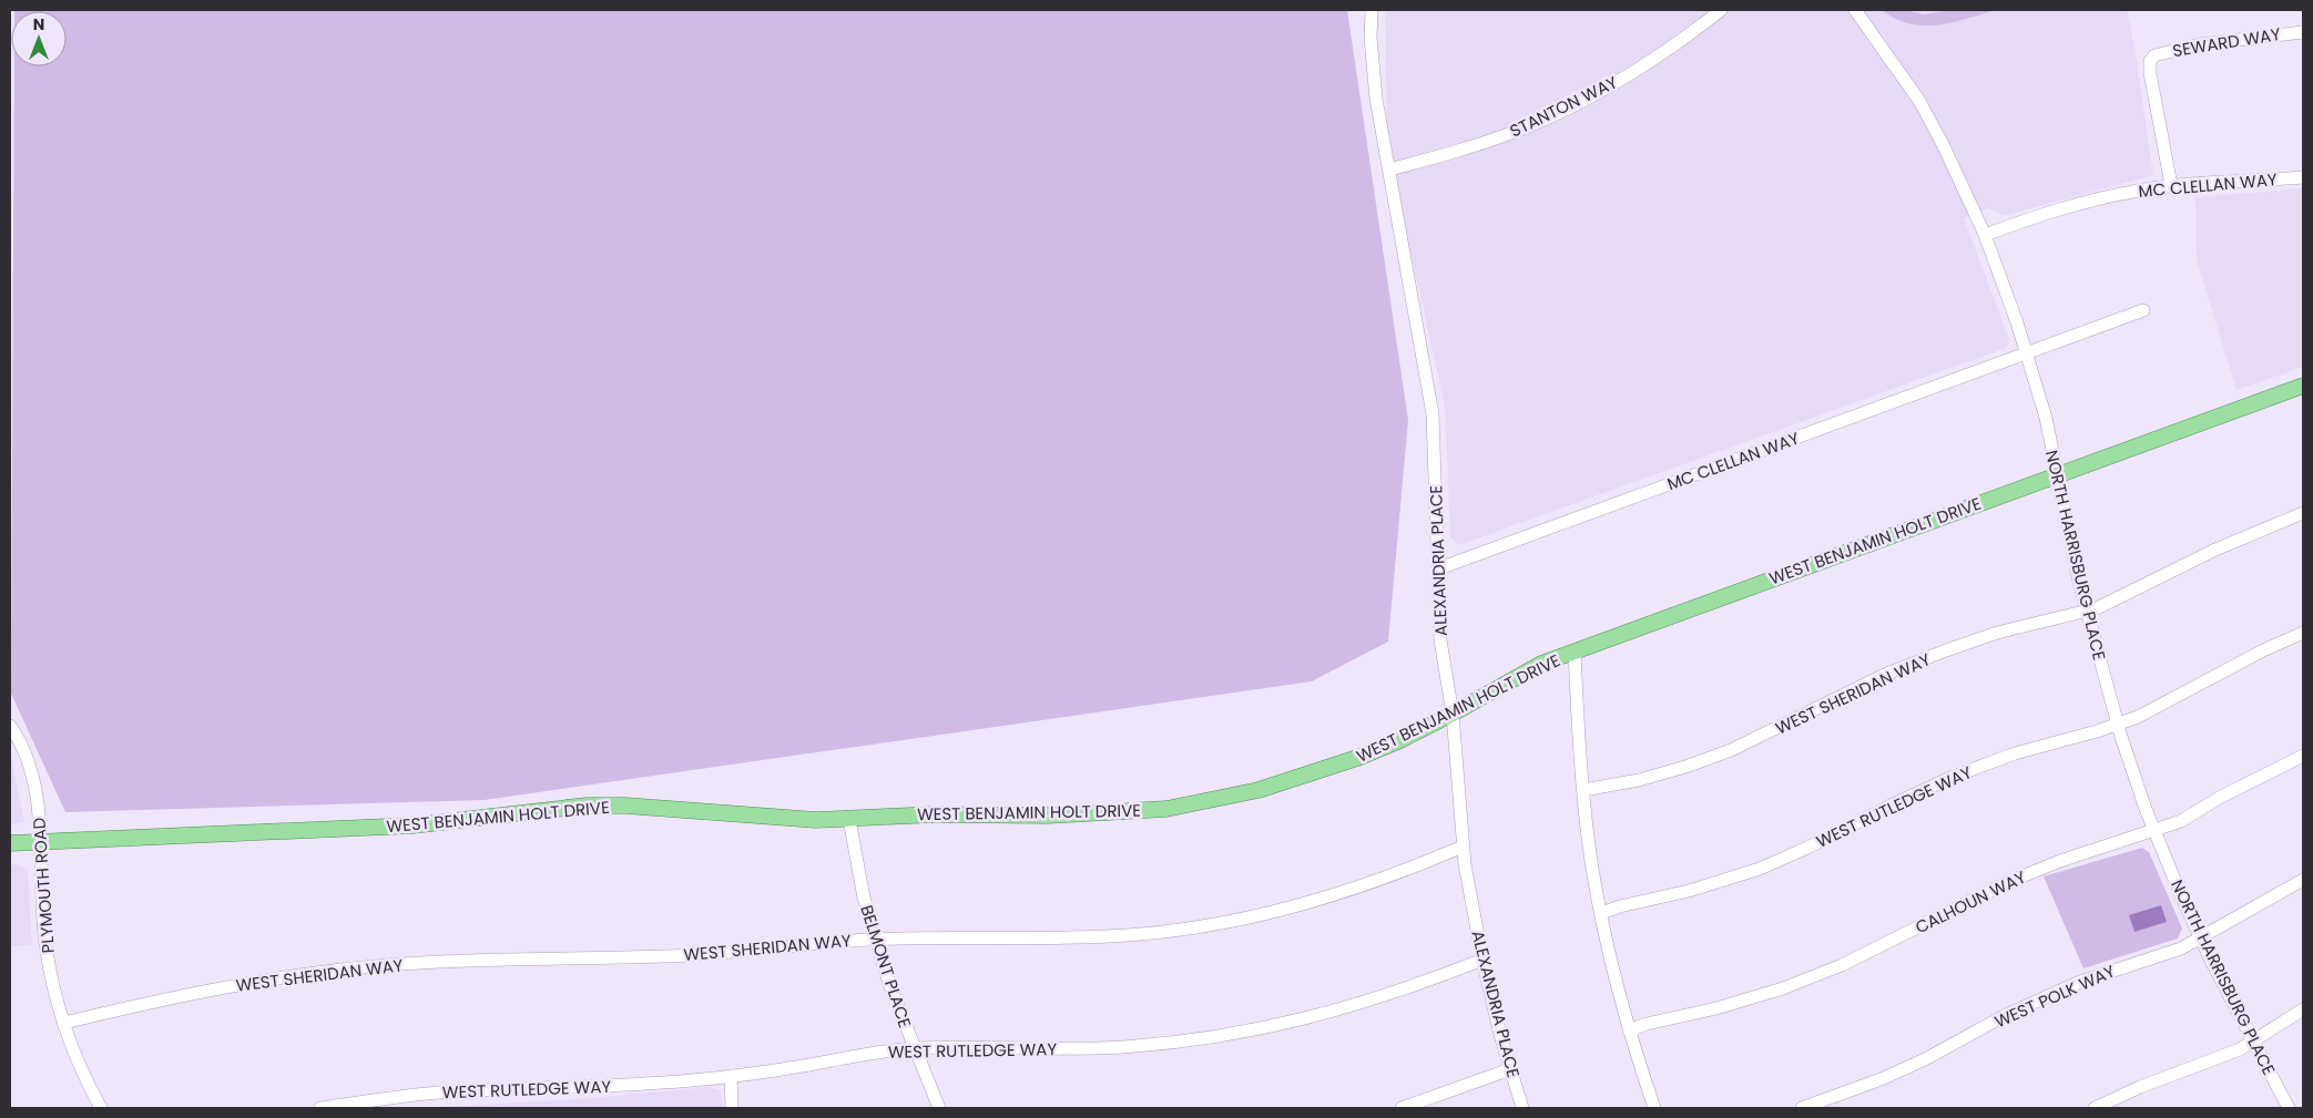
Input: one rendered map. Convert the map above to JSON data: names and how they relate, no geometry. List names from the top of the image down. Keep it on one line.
{"streets":{"main road":["WEST BENJAMIN HOLT DRIVE"],"street":["SEWARD WAY","STANTON WAY","MC CLELLAN WAY","NORTH HARRISBURG PLACE","ALEXANDRIA PLACE","WEST SHERIDAN WAY","WEST RUTLEDGE WAY","PLYMOUTH ROAD","CALHOUN WAY","BELMONT PLACE","WEST POLK WAY"]},"crossings":[["SEWARD WAY","MC CLELLAN WAY"],["STANTON WAY","ALEXANDRIA PLACE"],["MC CLELLAN WAY","NORTH HARRISBURG PLACE"],["MC CLELLAN WAY","ALEXANDRIA PLACE"],["WEST BENJAMIN HOLT DRIVE","NORTH HARRISBURG PLACE"],["WEST BENJAMIN HOLT DRIVE","ALEXANDRIA PLACE"],["WEST BENJAMIN HOLT DRIVE","PLYMOUTH ROAD"],["WEST BENJAMIN HOLT DRIVE","BELMONT PLACE"],["NORTH HARRISBURG PLACE","WEST SHERIDAN WAY"],["NORTH HARRISBURG PLACE","WEST RUTLEDGE WAY"],["NORTH HARRISBURG PLACE","CALHOUN WAY"],["NORTH HARRISBURG PLACE","WEST POLK WAY"],["ALEXANDRIA PLACE","WEST SHERIDAN WAY"],["ALEXANDRIA PLACE","WEST RUTLEDGE WAY"],["WEST SHERIDAN WAY","PLYMOUTH ROAD"],["WEST SHERIDAN WAY","BELMONT PLACE"],["WEST RUTLEDGE WAY","BELMONT PLACE"]],"north":"top"}
